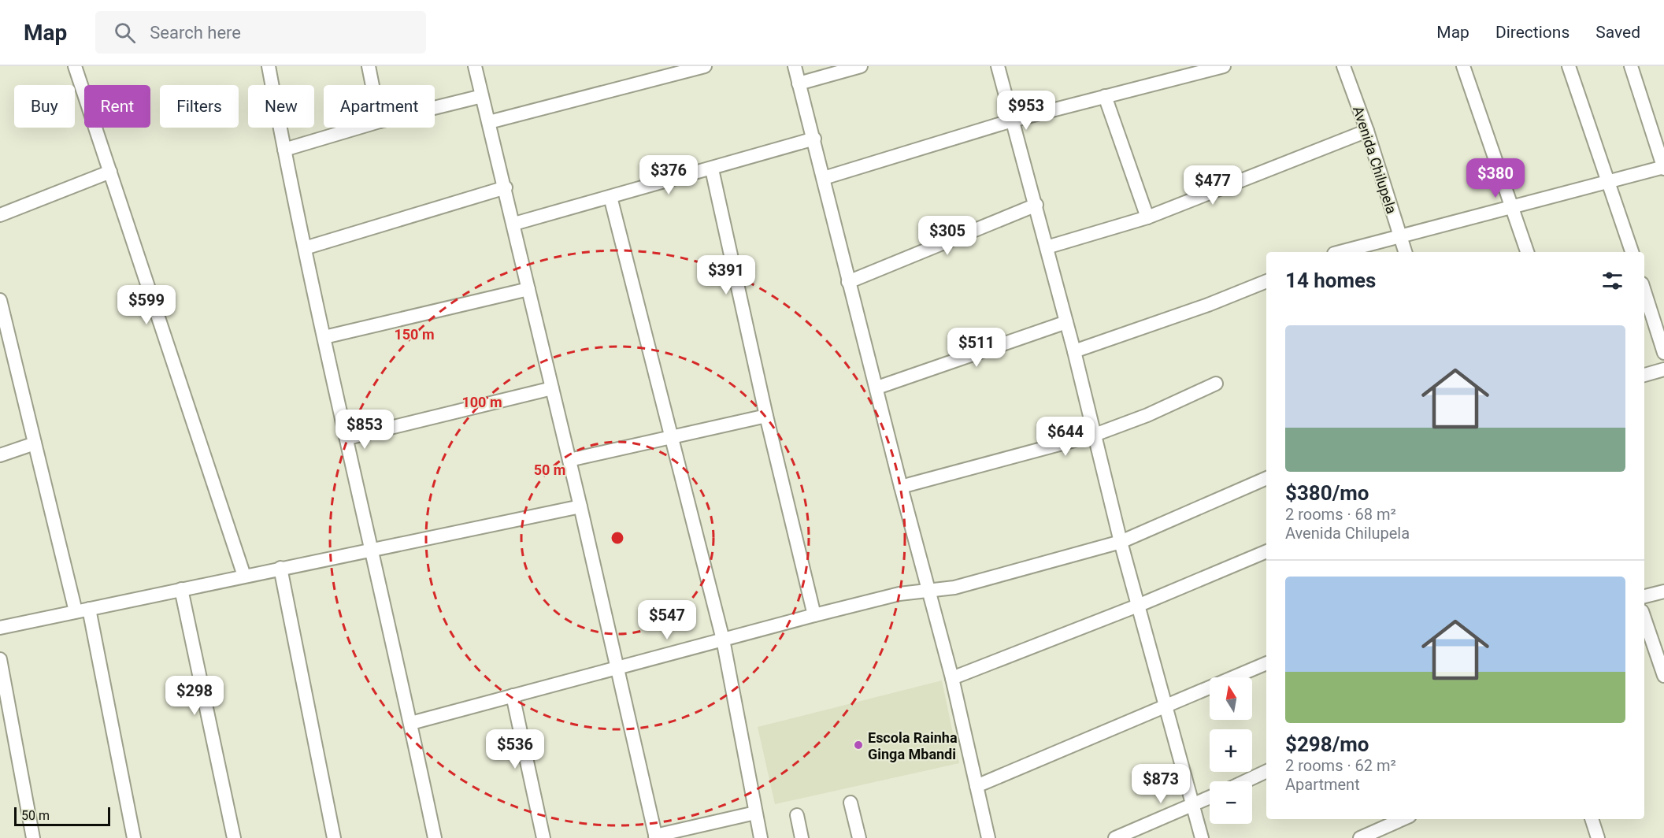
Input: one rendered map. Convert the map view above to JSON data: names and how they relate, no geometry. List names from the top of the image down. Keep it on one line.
{"streets":{"street":["Avenida Chilupela"]},"places":["Escola Rainha Ginga Mbandi"],"scale_bar":"50 m","north":"top","page":{"header":"Map","search":"Search here","nav":["Map","Directions","Saved"],"chip":["Buy","Rent","Filters","New","Apartment"],"price":["$953","$376","$380","$477","$305","$391","$599","$511","$853","$644","$547","$298","$536","$873"],"heading":"14 homes","list":[{"name":"$380/mo","note":"2 rooms · 68 m² · Avenida Chilupela"},{"name":"$298/mo","note":"2 rooms · 62 m² · Apartment"}],"map_buttons":["+","−"],"scale":"50 m"},"rings":["150 m","100 m","50 m"]}
